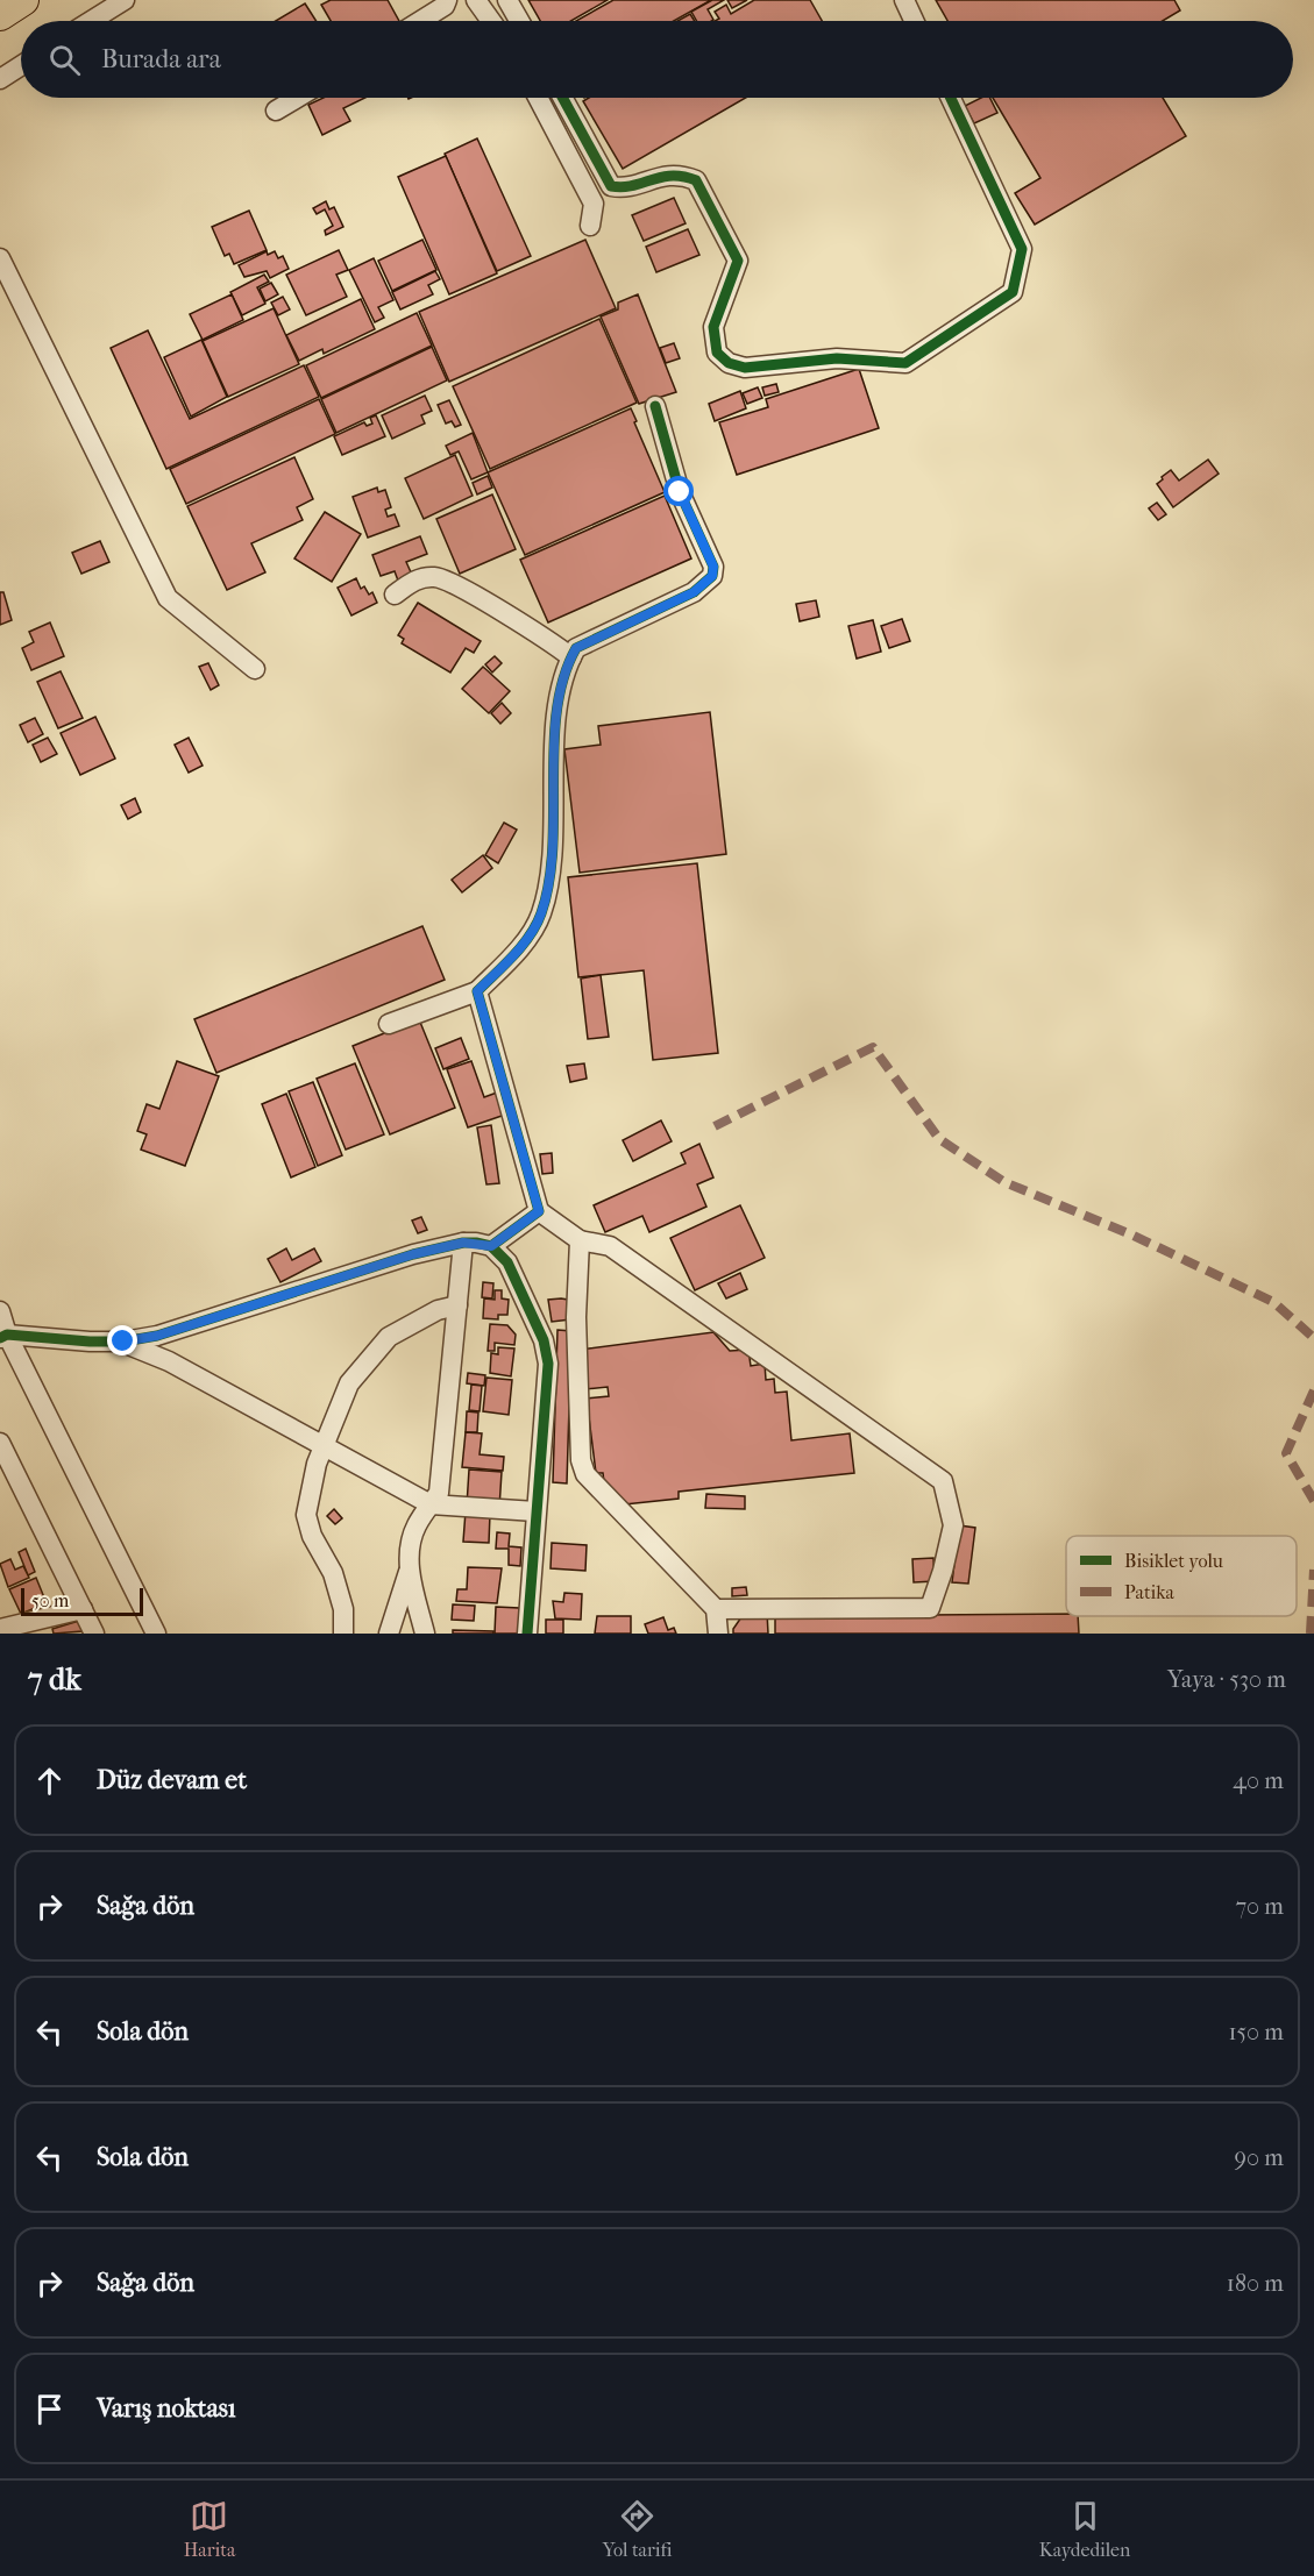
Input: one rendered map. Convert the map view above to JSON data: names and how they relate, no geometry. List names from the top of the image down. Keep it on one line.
{"legend":["Bisiklet yolu","Patika"],"scale_bar":"50 m","page":{"search":"Burada ara","scale":"50 m","heading":["7 dk","Yaya · 530 m"],"list":[["Düz devam et","40 m"],["Sağa dön","70 m"],["Sola dön","150 m"],["Sola dön","90 m"],["Sağa dön","180 m"],"Varış noktası"],"nav":["Harita","Yol tarifi","Kaydedilen"]}}
